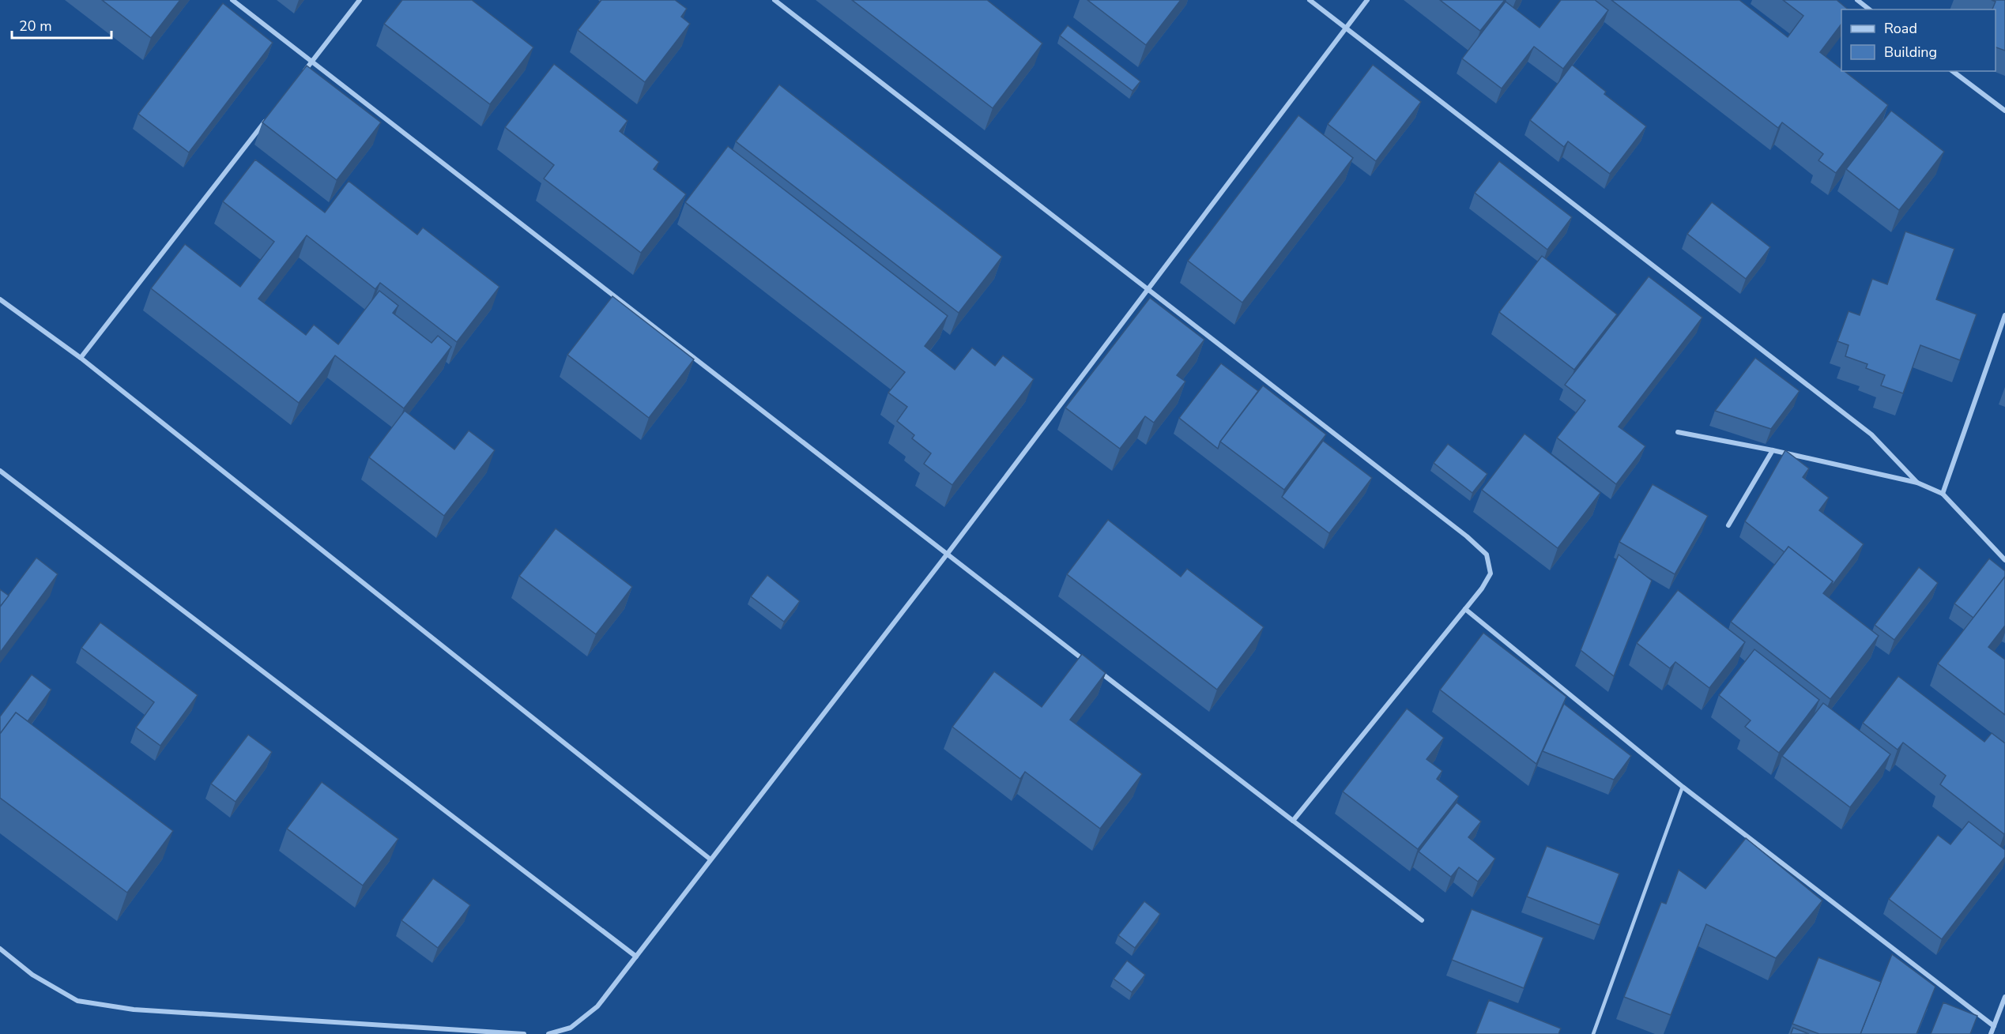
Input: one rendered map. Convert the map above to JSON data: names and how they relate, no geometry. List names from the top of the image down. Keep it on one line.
{"legend":["Road","Building"],"scale_bar":"20 m"}
